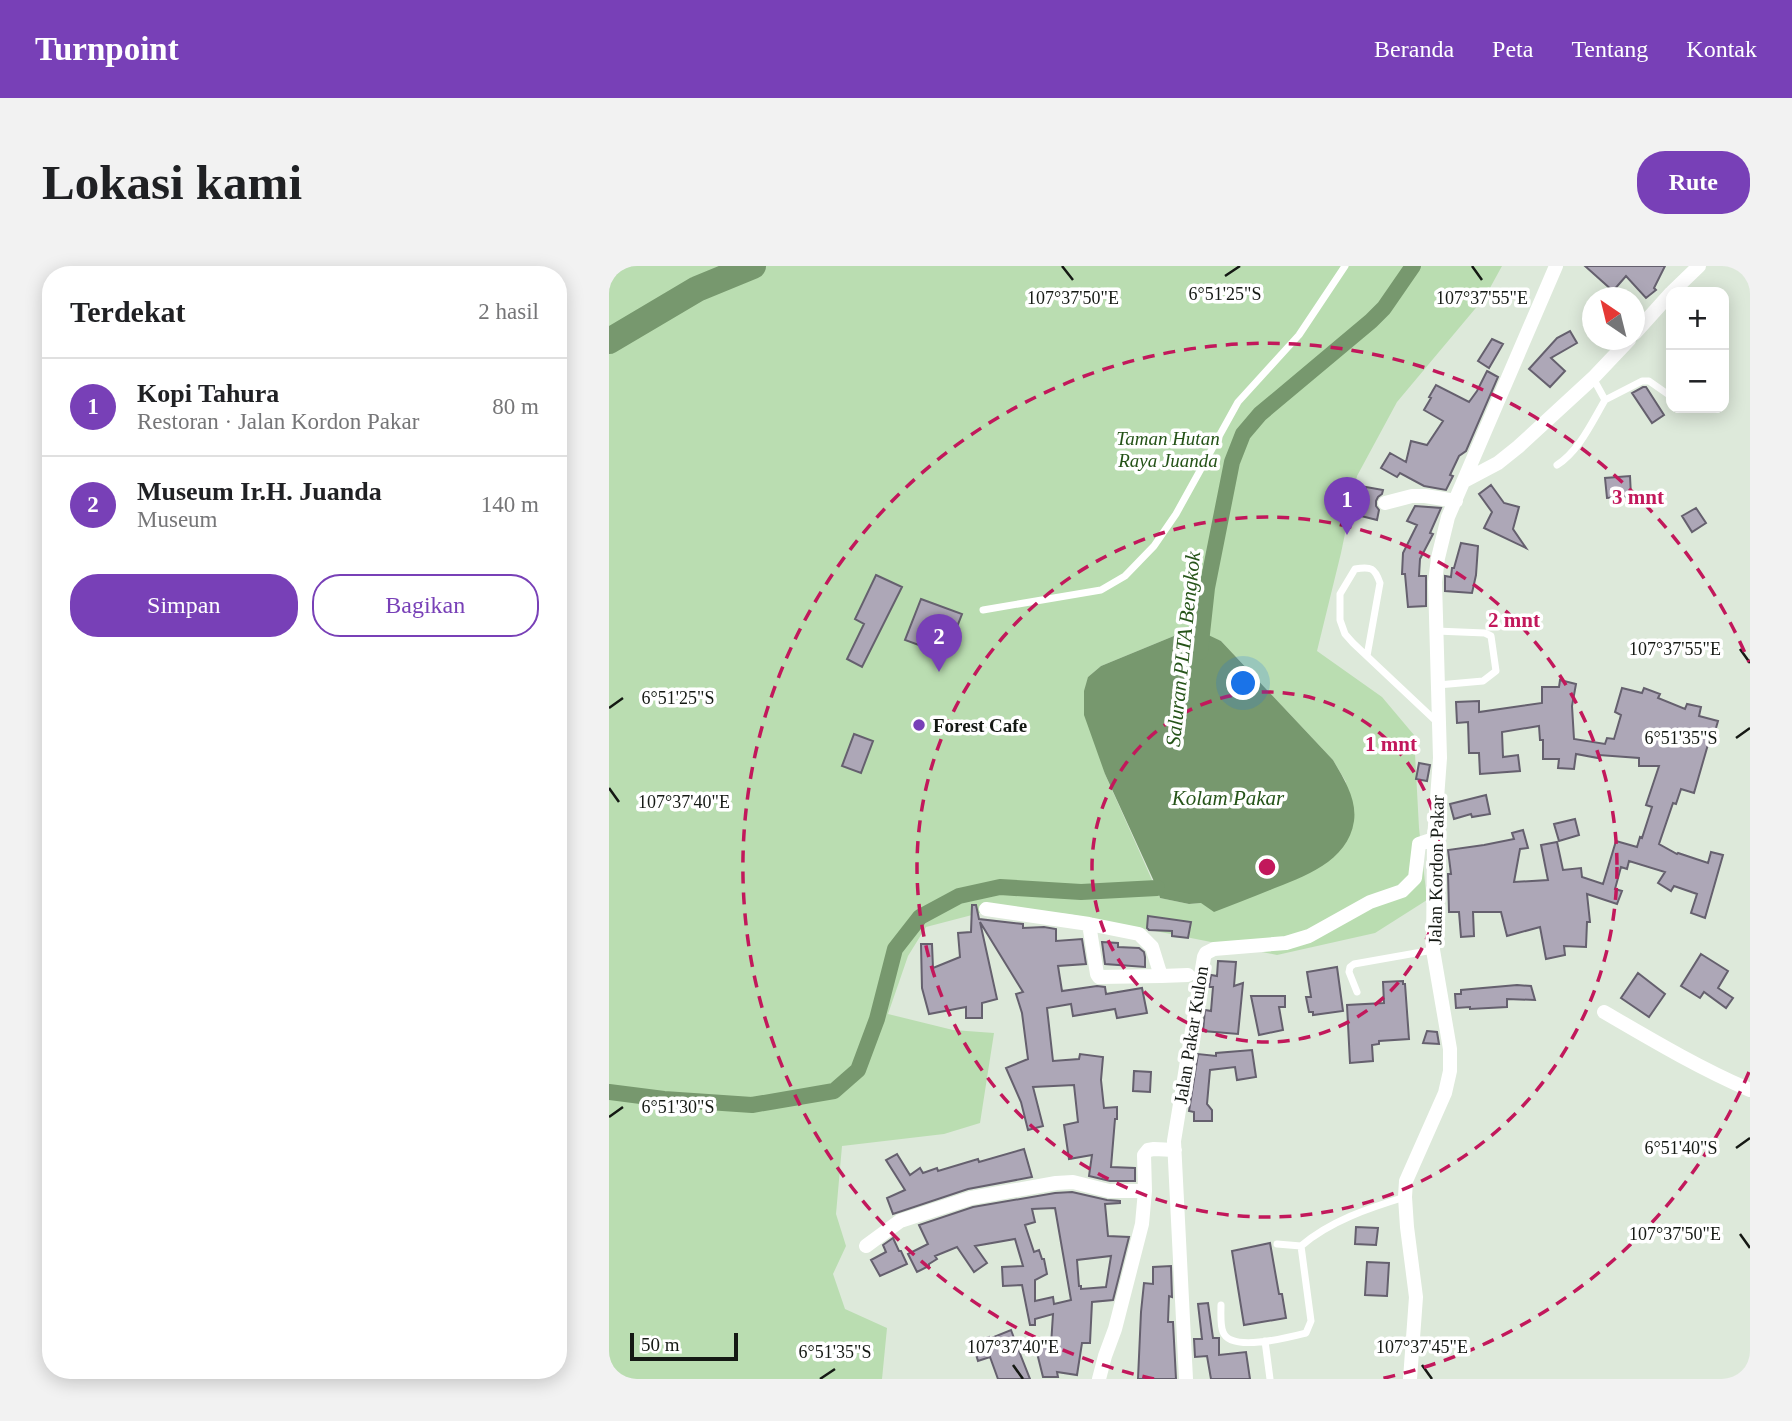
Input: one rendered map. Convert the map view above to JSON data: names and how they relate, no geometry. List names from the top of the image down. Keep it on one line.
{"streets":{"street":["Jalan Kordon Pakar","Jalan Pakar Kulon"]},"crossings":[["Jalan Kordon Pakar","Jalan Pakar Kulon"]],"water":["Saluran PLTA Bengkok","Kolam Pakar"],"parks":["Taman Hutan Raya Juanda"],"places":["Forest Cafe"],"scale_bar":"50 m","north":"top left","page":{"header":"Turnpoint","nav":["Beranda","Peta","Tentang","Kontak"],"buttons":["Rute",["Simpan","Bagikan"]],"title":"Lokasi kami","heading":["Terdekat","2 hasil"],"map_buttons":["+","−"],"list":[{"mark":"1","name":"Kopi Tahura","note":"Restoran · Jalan Kordon Pakar","value":"80 m"},{"mark":"2","name":"Museum Ir.H. Juanda","note":"Museum","value":"140 m"}],"pins":["1","2"],"scale":"50 m"},"coordinates":["6°51'25\"S","107°37'50\"E","107°37'55\"E","6°51'35\"S","107°37'40\"E","6°51'30\"S","6°51'40\"S","107°37'45\"E"],"rings":["3 mnt","2 mnt","1 mnt"]}
